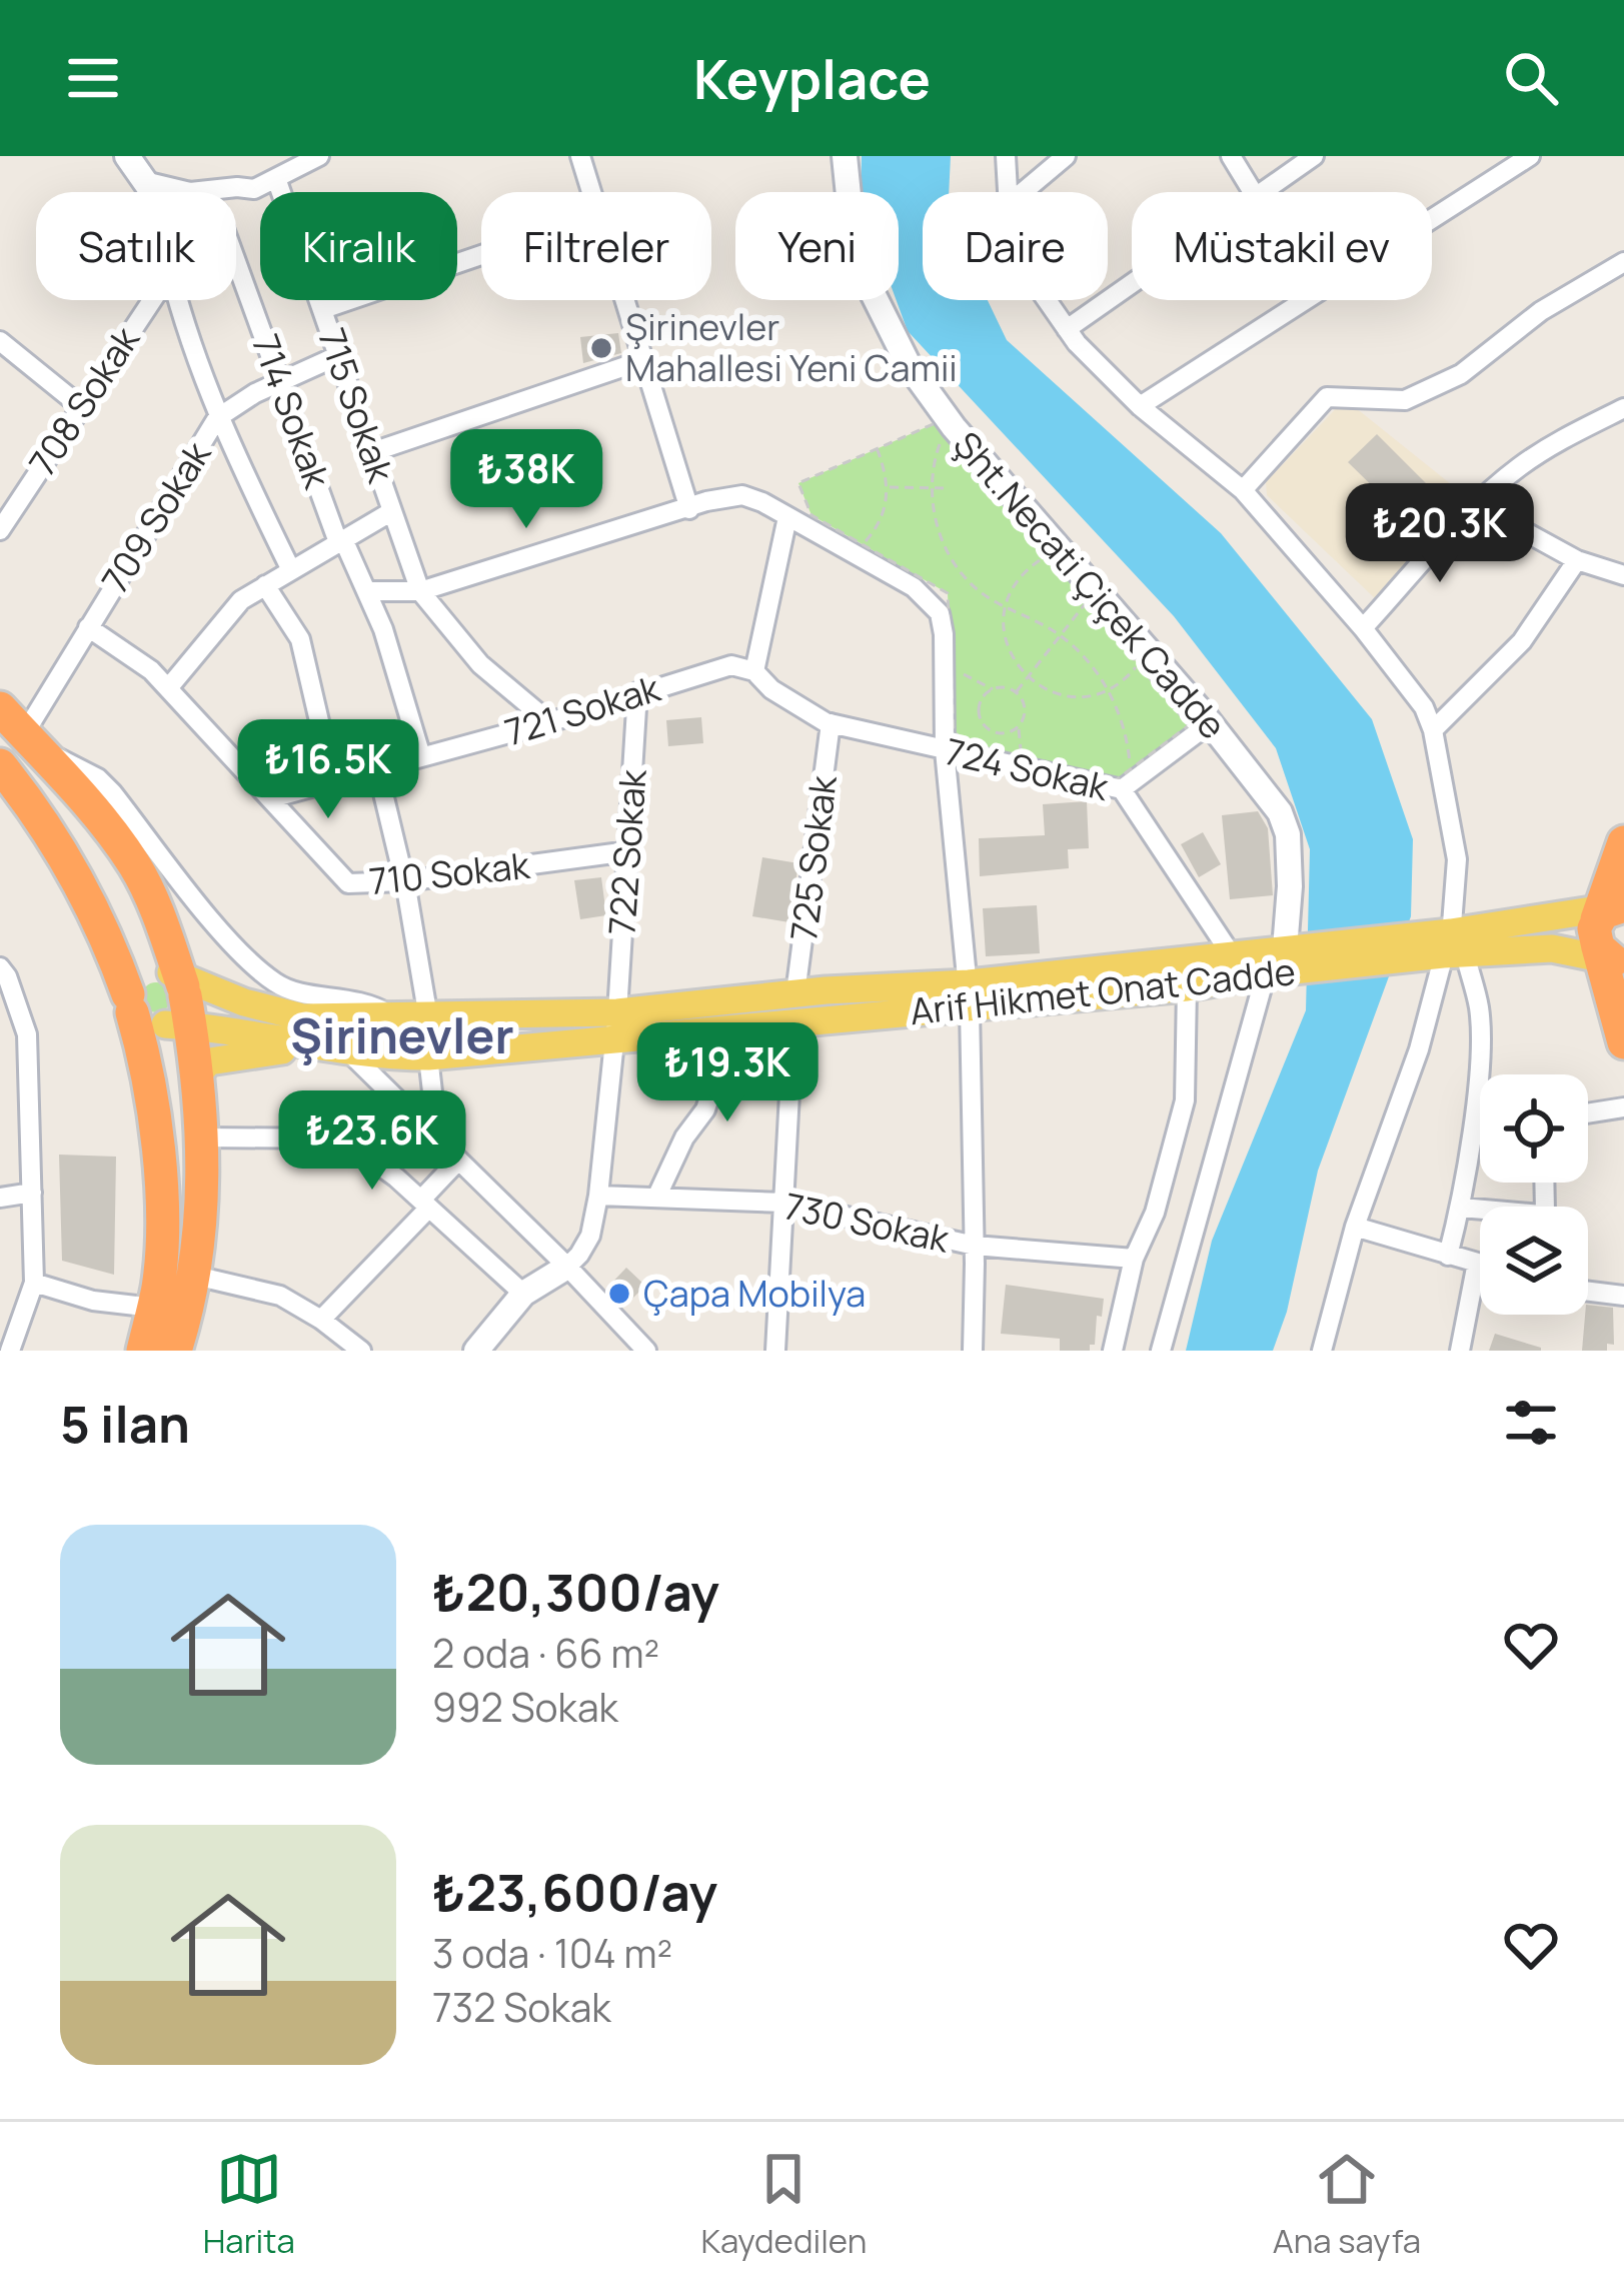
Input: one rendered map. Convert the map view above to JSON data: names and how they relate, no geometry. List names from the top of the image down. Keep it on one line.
{"streets":{"main road":["Arif Hikmet Onat Cadde"],"street":["708 Sokak","715 Sokak","714 Sokak","709 Sokak","Şht.Necati Çiçek Cadde","721 Sokak","724 Sokak","722 Sokak","725 Sokak","710 Sokak","730 Sokak"]},"crossings":[["715 Sokak","709 Sokak"],["715 Sokak","721 Sokak"],["714 Sokak","709 Sokak"],["714 Sokak","721 Sokak"],["709 Sokak","710 Sokak"],["Şht.Necati Çiçek Cadde","Arif Hikmet Onat Cadde"],["721 Sokak","724 Sokak"],["721 Sokak","722 Sokak"],["721 Sokak","710 Sokak"],["724 Sokak","725 Sokak"],["724 Sokak","Arif Hikmet Onat Cadde"],["722 Sokak","710 Sokak"],["722 Sokak","Arif Hikmet Onat Cadde"],["722 Sokak","730 Sokak"],["725 Sokak","Arif Hikmet Onat Cadde"],["725 Sokak","730 Sokak"]],"districts":["Şirinevler"],"places":["Şirinevler Mahallesi Yeni Camii","Çapa Mobilya"],"page":{"header":"Keyplace","chip":["Satılık","Kiralık","Filtreler","Yeni","Daire","Müstakil ev"],"price":["₺38K","₺20.3K","₺16.5K","₺19.3K","₺23.6K"],"heading":"5 ilan","list":[{"name":"₺20,300/ay","note":"2 oda · 66 m² · 992 Sokak"},{"name":"₺23,600/ay","note":"3 oda · 104 m² · 732 Sokak"}],"tabs":["Harita","Kaydedilen","Ana sayfa"]}}
